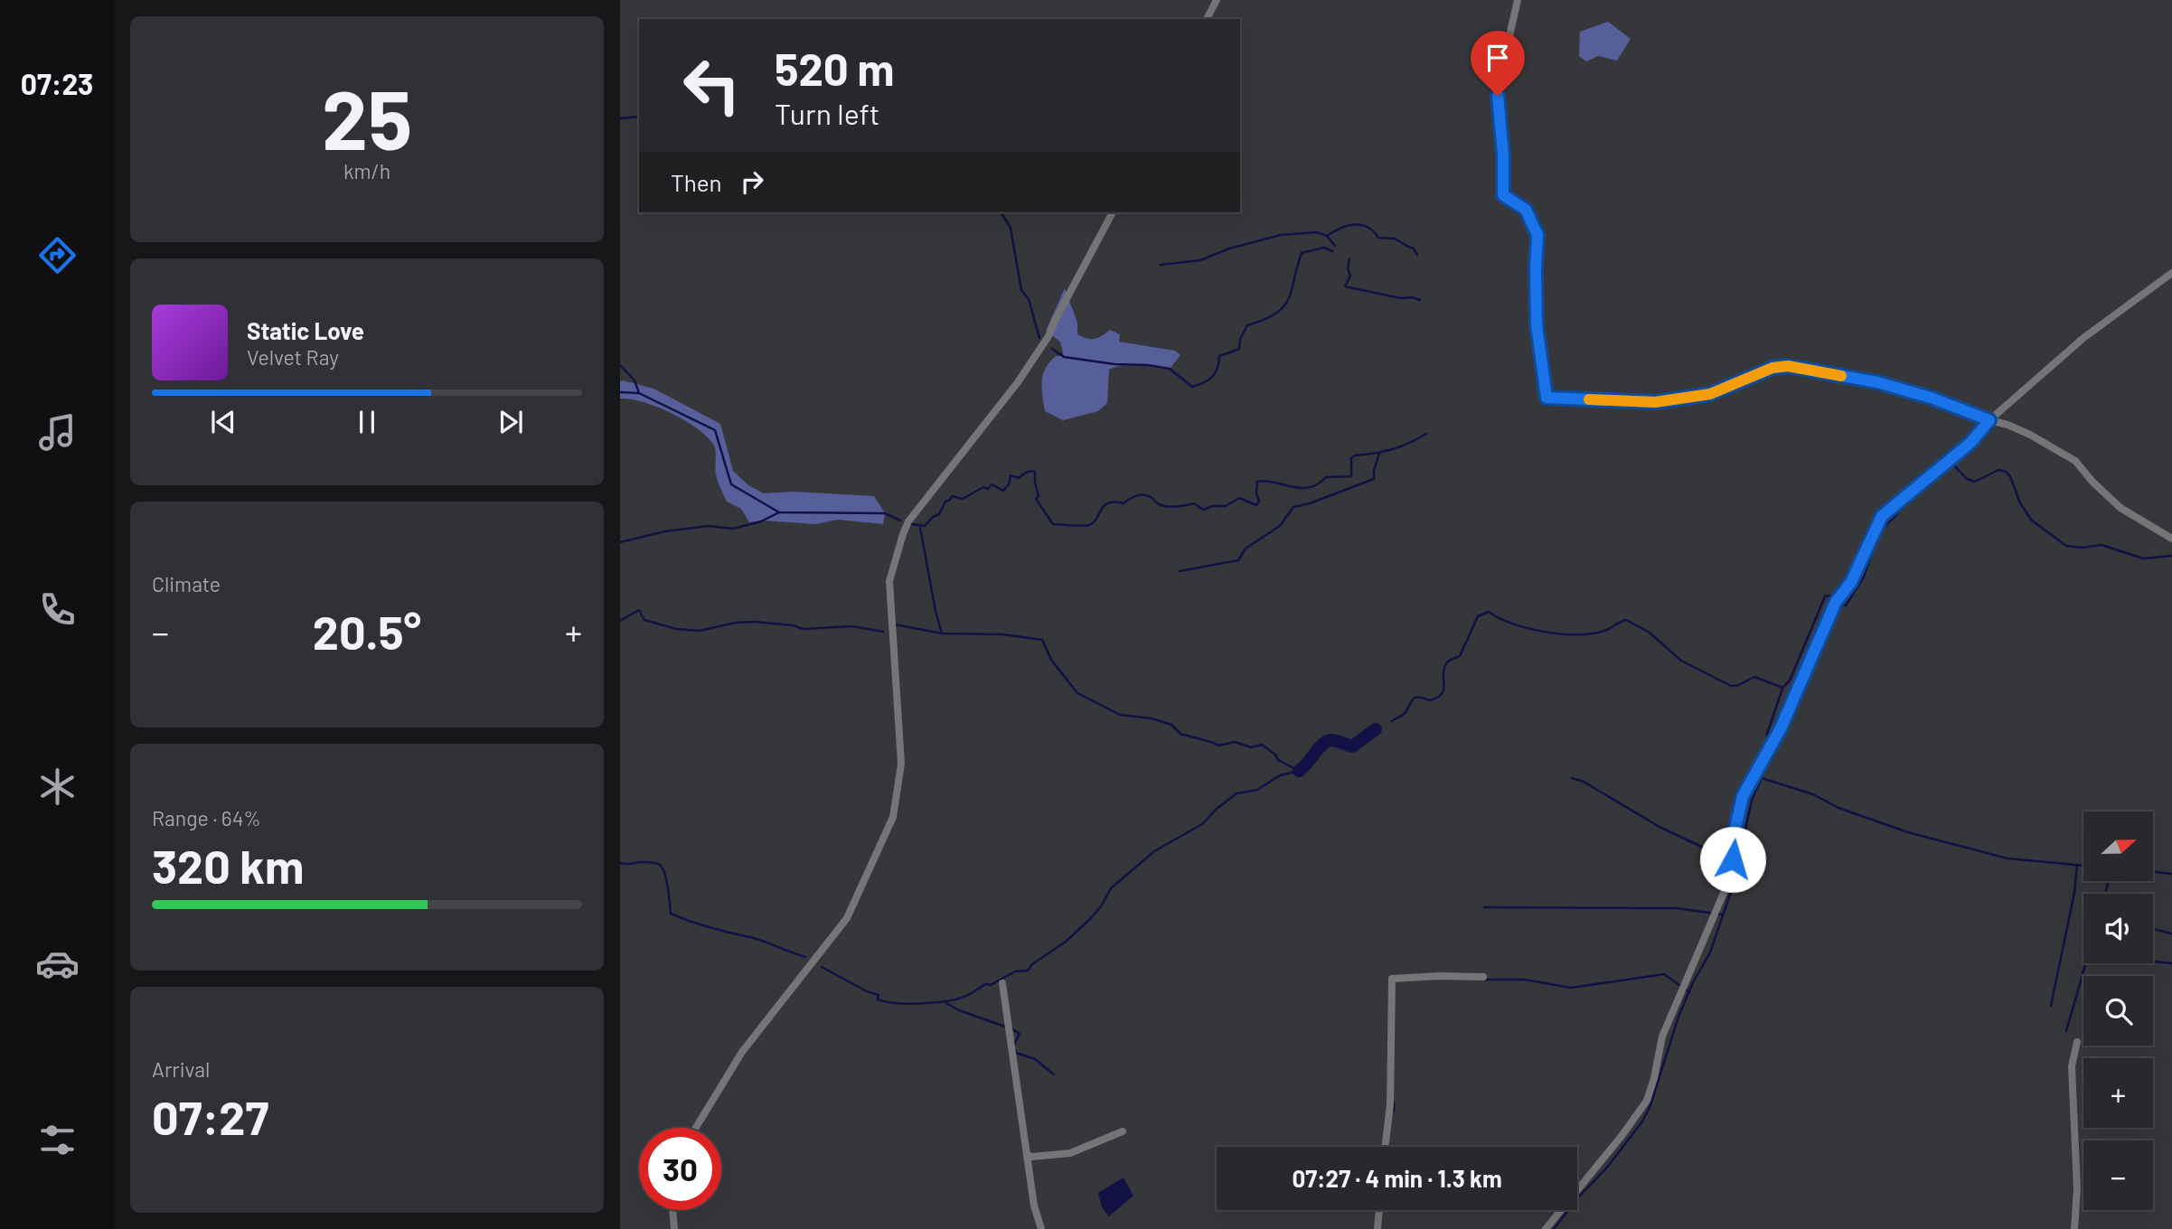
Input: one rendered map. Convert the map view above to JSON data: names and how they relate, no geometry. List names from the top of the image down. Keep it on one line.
{"north":"right","page":{"tabs":"07:23","tile":[["25","km/h"],"Climate",["Range · 64%","320 km"],["Arrival","07:27"]],"turn":["520 m","Turn left"],"then":"Then","song":["Static Love","Velvet Ray"],"heat":["−","20.5°","+"],"map_buttons":["+","−"],"limit":"30","trip":"07:27 · 4 min · 1.3 km"}}
